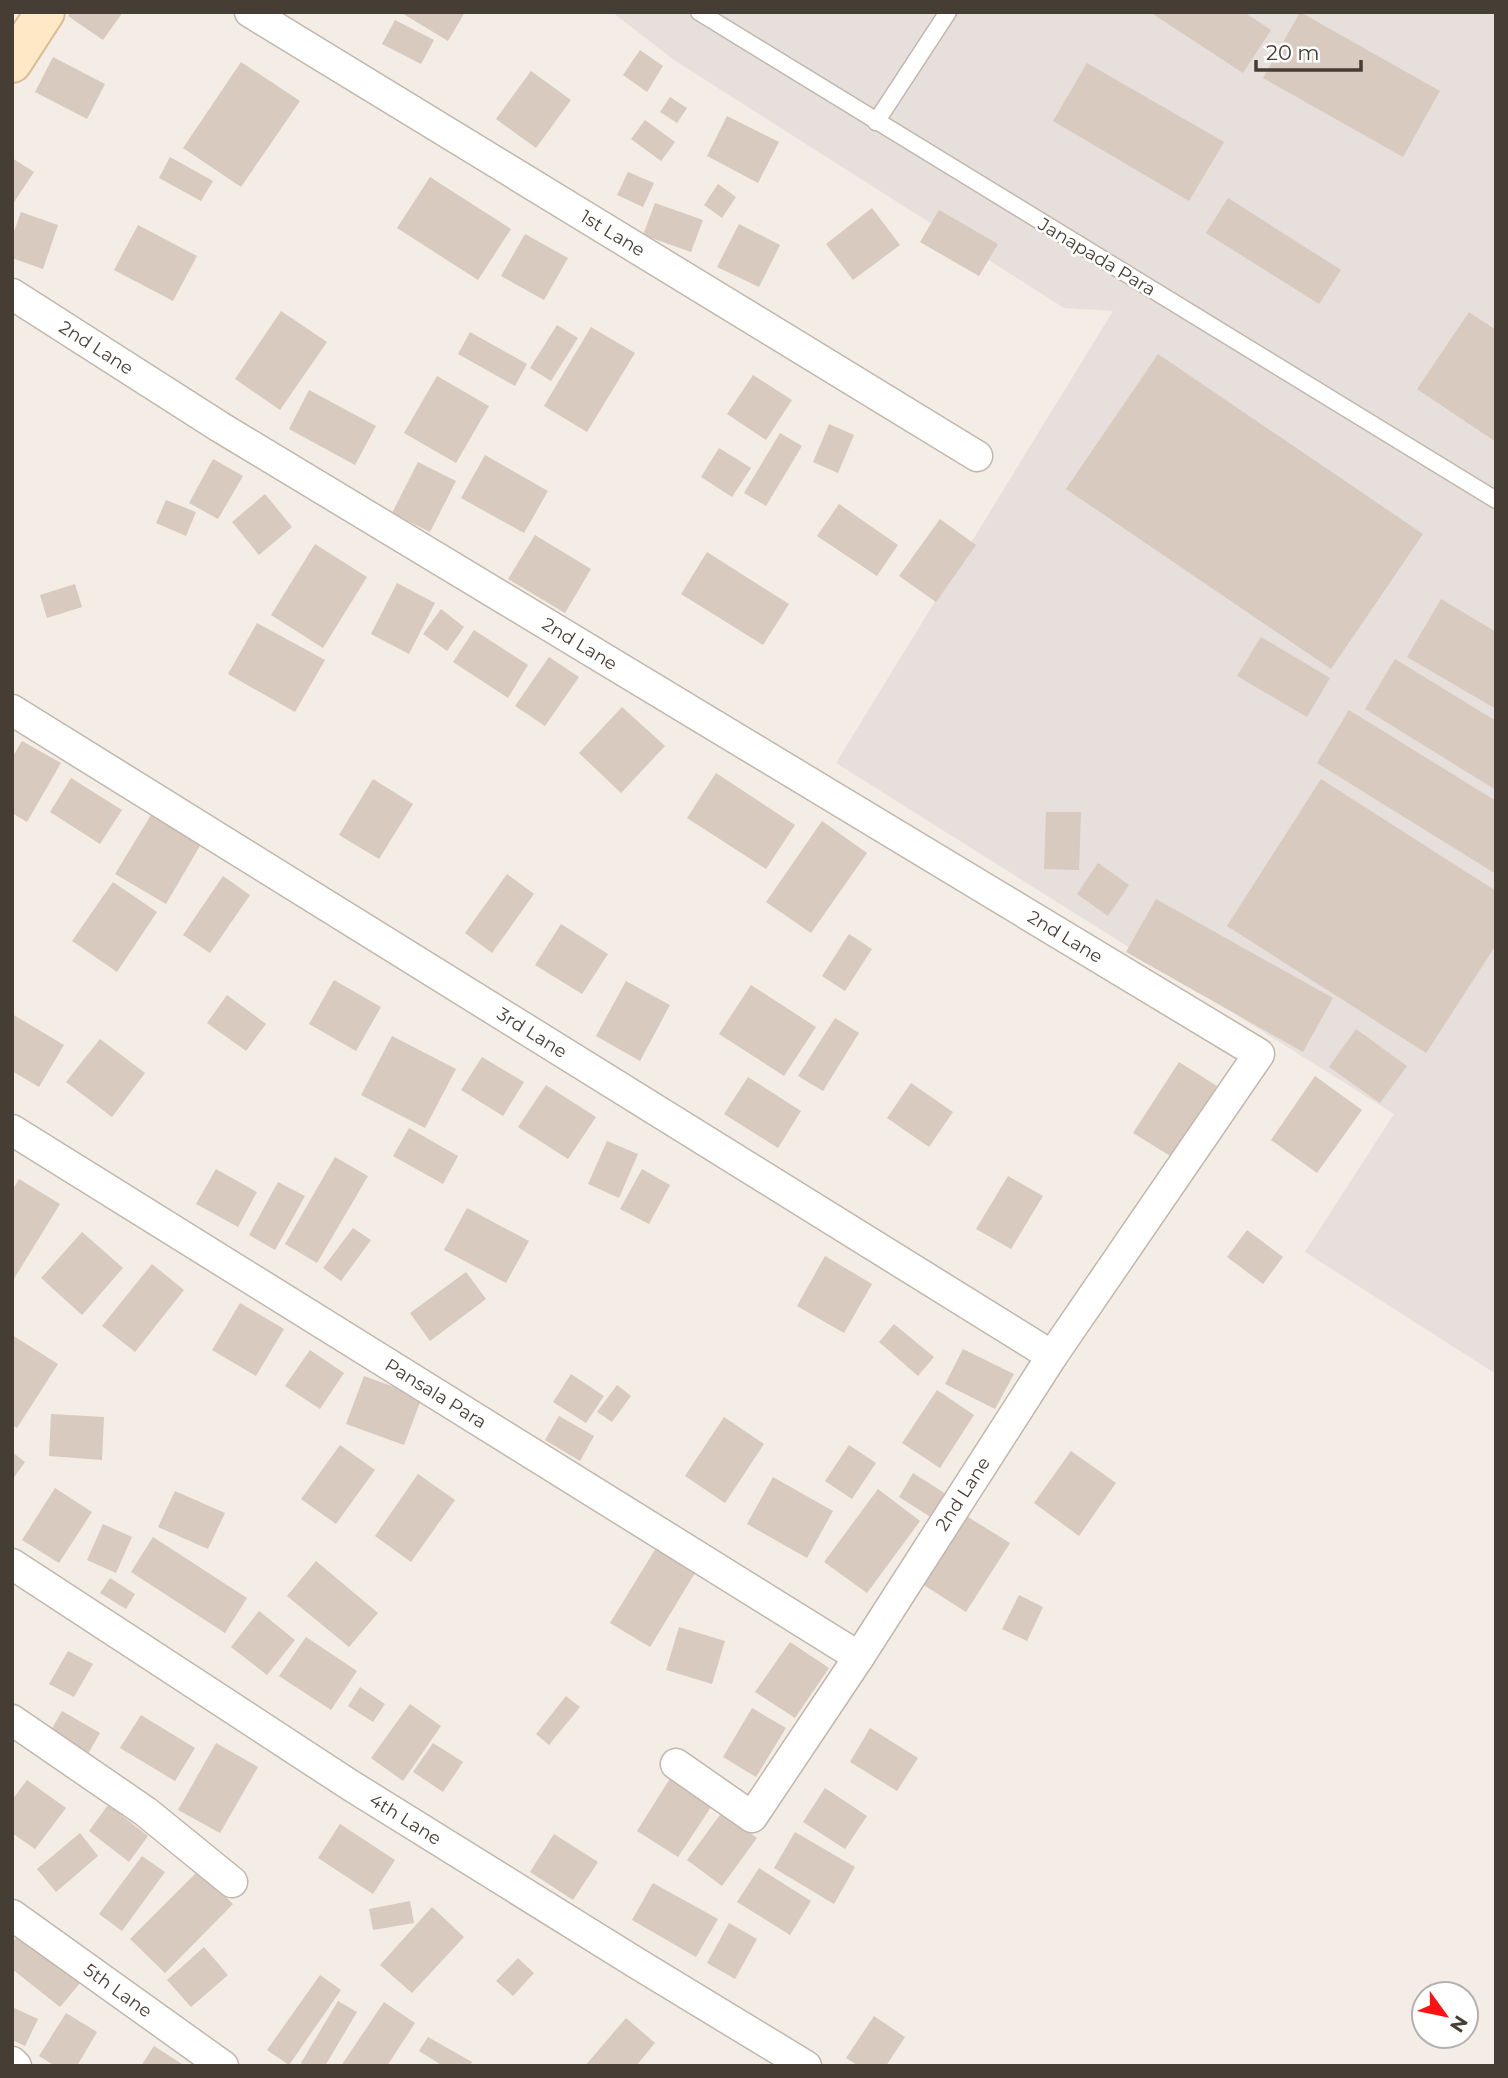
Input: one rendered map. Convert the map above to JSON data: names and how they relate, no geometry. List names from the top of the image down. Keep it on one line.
{"streets":{"street":["1st Lane","2nd Lane","3rd Lane","Pansala Para","4th Lane","5th Lane"],"lane":["Janapada Para"]},"crossings":[["2nd Lane","3rd Lane"],["2nd Lane","Pansala Para"]],"scale_bar":"20 m","north":"bottom right"}
